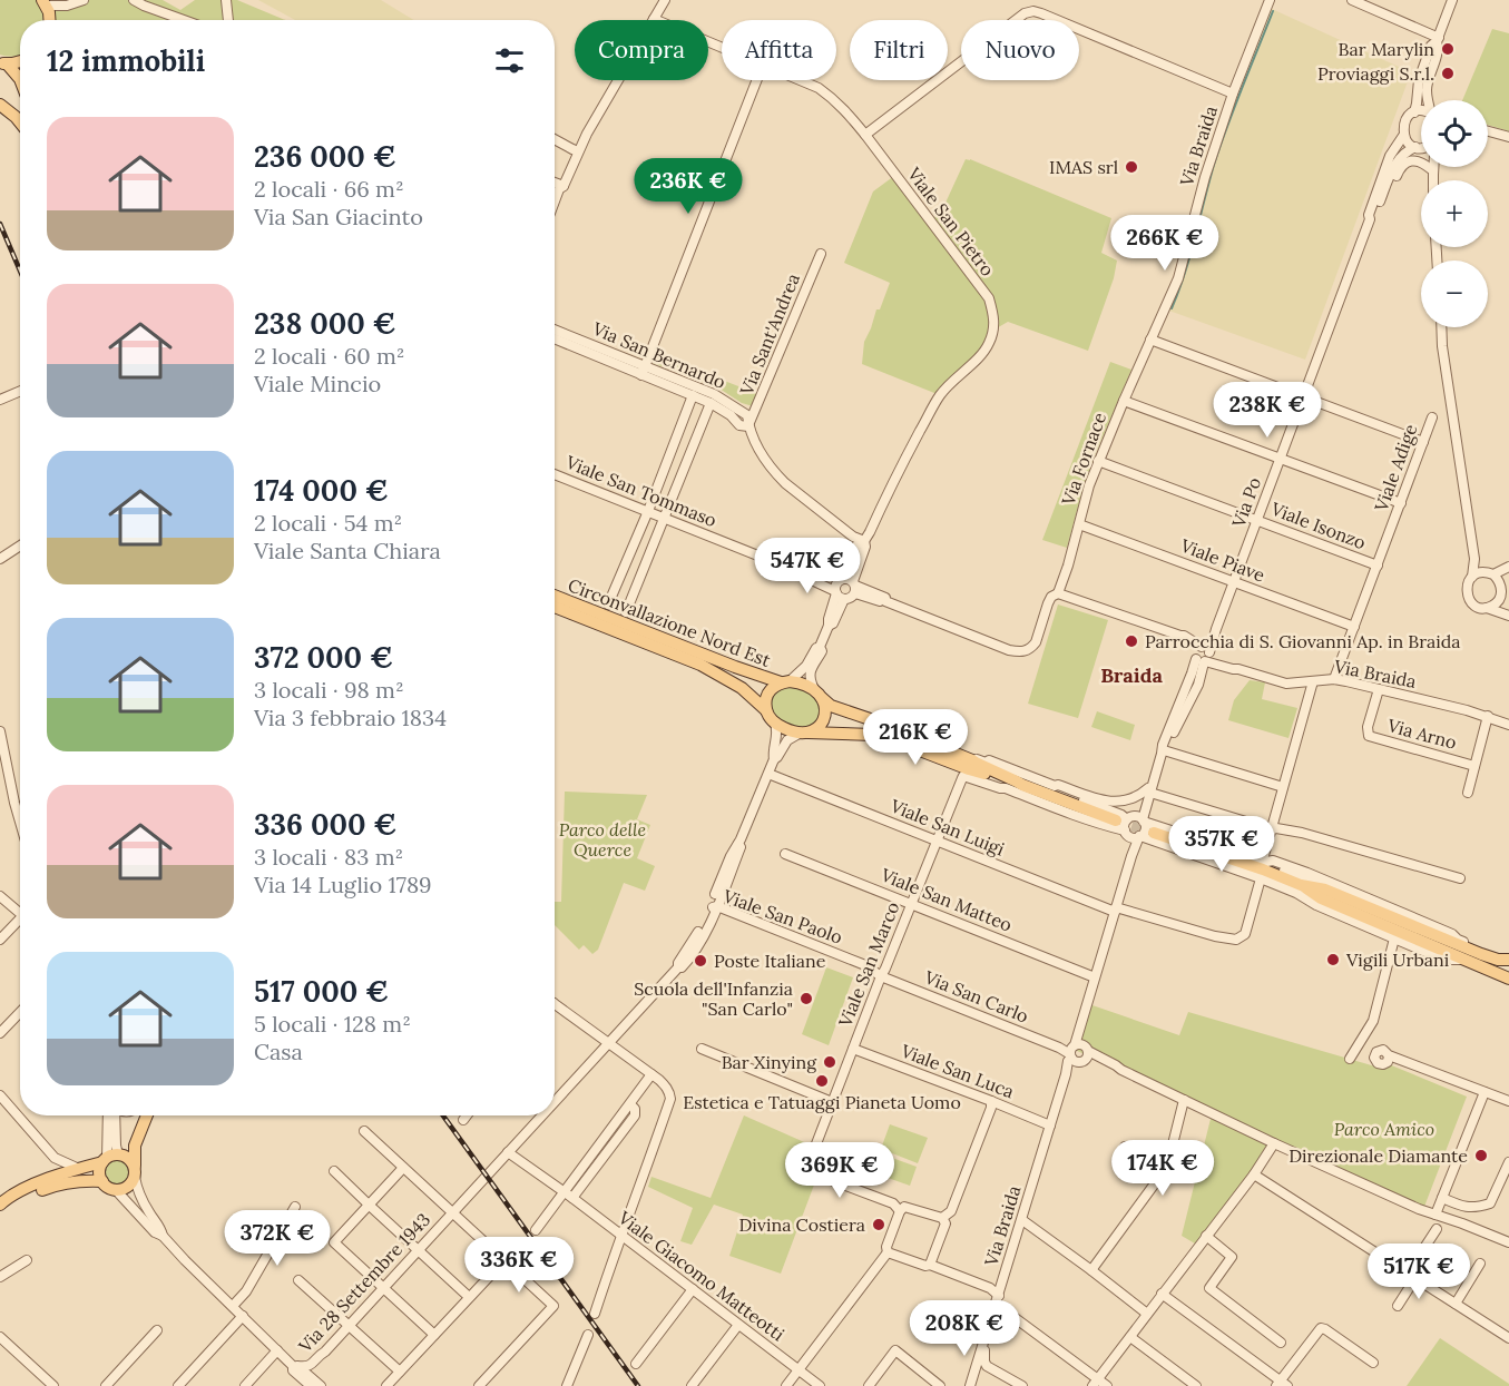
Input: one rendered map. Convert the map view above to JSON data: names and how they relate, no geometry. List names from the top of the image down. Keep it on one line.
{"streets":{"main road":["Circonvallazione Nord Est"],"street":["Via Braida","Viale San Pietro","Via Sant'Andrea","Via San Bernardo","Via Fornace","Viale Adige","Viale San Tommaso","Via Po","Viale Isonzo","Viale Piave","Via Arno","Viale San Luigi","Viale San Matteo","Viale San Paolo","Viale San Marco","Via San Carlo","Viale San Luca","Viale Giacomo Matteotti","Via 28 Settembre 1943"]},"crossings":[["Via Braida","Via Fornace"],["Via Braida","Viale Adige"],["Via Braida","Via Po"],["Via Braida","Via Arno"],["Via Braida","Viale San Luigi"],["Via Braida","Viale San Matteo"],["Via Braida","Via San Carlo"],["Via Braida","Viale San Luca"],["Viale San Pietro","Via San Bernardo"],["Viale San Pietro","Viale San Tommaso"],["Viale San Pietro","Circonvallazione Nord Est"],["Via Sant'Andrea","Via San Bernardo"],["Via Fornace","Viale San Tommaso"],["Via Fornace","Viale Isonzo"],["Via Fornace","Viale Piave"],["Viale Adige","Viale Isonzo"],["Viale Adige","Viale Piave"],["Via Po","Viale Isonzo"],["Via Po","Viale Piave"],["Viale San Luigi","Viale San Marco"],["Viale San Matteo","Viale San Marco"],["Viale San Paolo","Viale San Marco"],["Viale San Paolo","Via San Carlo"],["Viale San Marco","Via San Carlo"],["Viale San Marco","Viale San Luca"],["Viale Giacomo Matteotti","Via 28 Settembre 1943"]],"districts":["Braida"],"parks":["Parco delle Querce","Parco Amico"],"places":["Bar Marylin","Proviaggi S.r.l.","IMAS srl","Parrocchia di S. Giovanni Ap. in Braida","Vigili Urbani","Poste Italiane","Scuola dell'Infanzia \"San Carlo\"","Bar Xinying","Estetica e Tatuaggi Pianeta Uomo","Direzionale Diamante","Divina Costiera"],"page":{"chip":["Compra","Affitta","Filtri","Nuovo"],"heading":"12 immobili","map_buttons":["+","−"],"list":[{"name":"236 000 €","note":"2 locali · 66 m² · Via San Giacinto"},{"name":"238 000 €","note":"2 locali · 60 m² · Viale Mincio"},{"name":"174 000 €","note":"2 locali · 54 m² · Viale Santa Chiara"},{"name":"372 000 €","note":"3 locali · 98 m² · Via 3 febbraio 1834"},{"name":"336 000 €","note":"3 locali · 83 m² · Via 14 Luglio 1789"},{"name":"517 000 €","note":"5 locali · 128 m² · Casa"}],"price":["236K €","266K €","238K €","547K €","216K €","357K €","174K €","369K €","372K €","336K €","517K €","208K €"]}}
